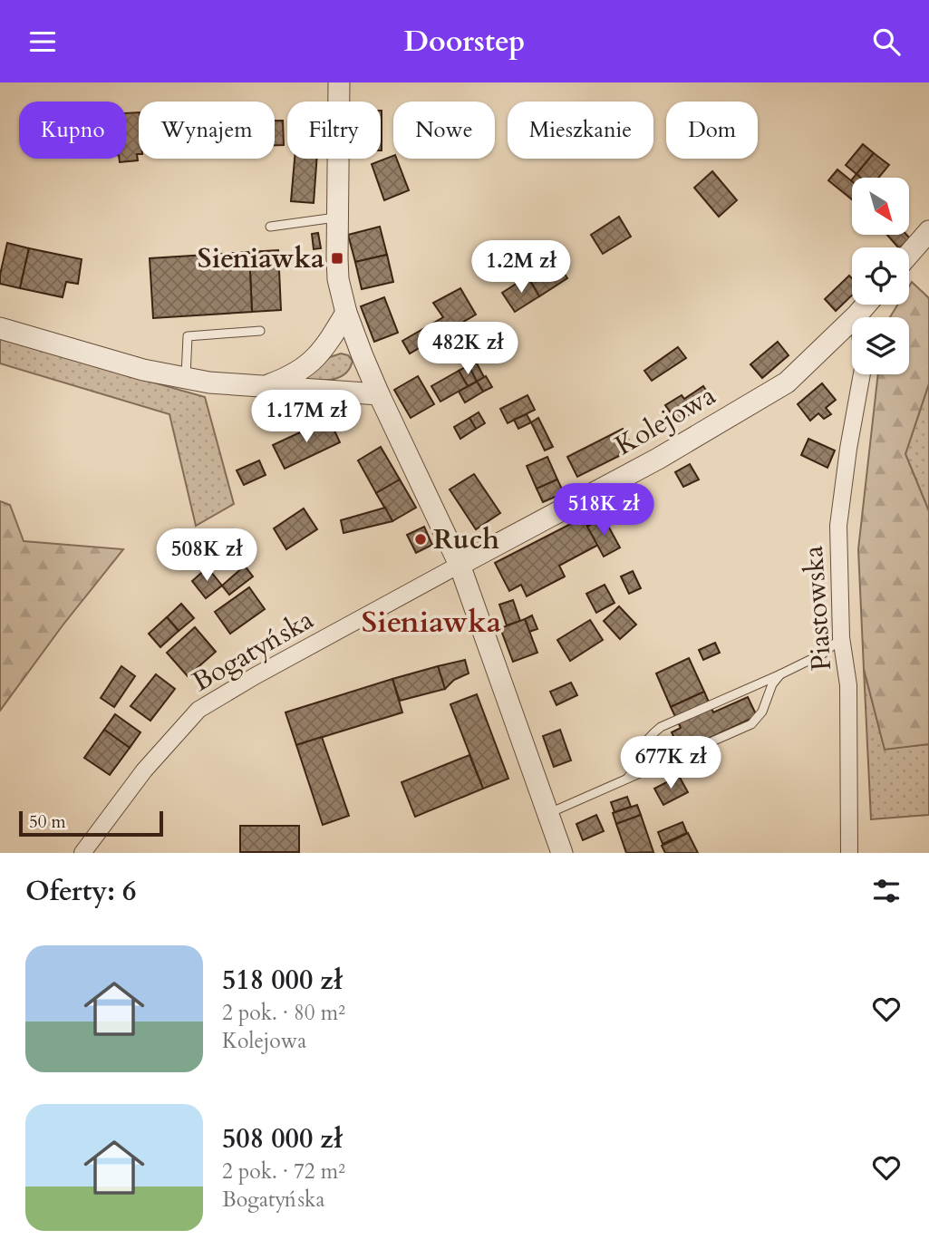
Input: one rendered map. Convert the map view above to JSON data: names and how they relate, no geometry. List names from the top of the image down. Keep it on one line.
{"streets":{"street":["Kolejowa","Piastowska","Bogatyńska"]},"crossings":[["Kolejowa","Bogatyńska"]],"districts":["Sieniawka"],"places":{"transit":["Sieniawka"],"other":["Ruch"]},"scale_bar":"50 m","north":"bottom right","page":{"header":"Doorstep","chip":["Kupno","Wynajem","Filtry","Nowe","Mieszkanie","Dom"],"price":["1.2M zł","482K zł","1.17M zł","518K zł","508K zł","677K zł"],"scale":"50 m","heading":"Oferty: 6","list":[{"name":"518 000 zł","note":"2 pok. · 80 m² · Kolejowa"},{"name":"508 000 zł","note":"2 pok. · 72 m² · Bogatyńska"}]}}
